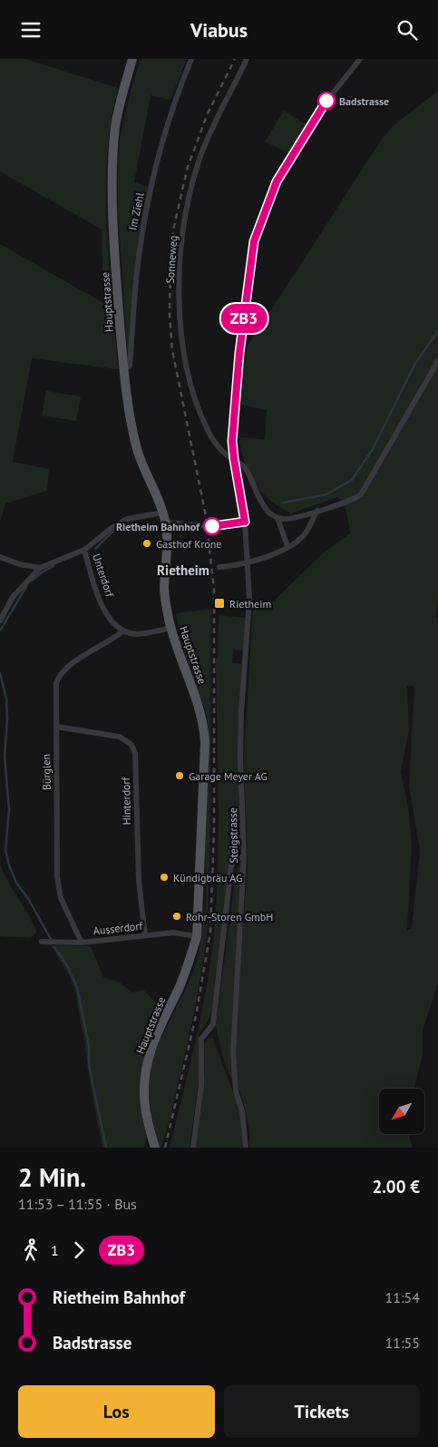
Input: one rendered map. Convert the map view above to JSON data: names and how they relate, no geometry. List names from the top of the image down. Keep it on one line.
{"streets":{"main road":["Hauptstrasse"],"street":["Im Ziehl","Sonneweg","Unterdorf","Bürglen","Hinterdorf","Steigstrasse","Ausserdorf"]},"crossings":[["Im Ziehl","Hauptstrasse"],["Hauptstrasse","Ausserdorf"],["Unterdorf","Bürglen"],["Bürglen","Hinterdorf"],["Bürglen","Ausserdorf"],["Hinterdorf","Ausserdorf"]],"districts":["Rietheim"],"places":{"other":["Badstrasse","Rietheim Bahnhof","Gasthof Krone","Garage Meyer AG","Kündigbräu AG","Rohr-Storen GmbH"],"transit":["Rietheim"]},"lines":["bus line ZB3"],"north":"bottom left","page":{"header":"Viabus","on_map":"ZB3","heading":["2 Min.","11:53 – 11:55 · Bus","2.00 €"],"legs":["1","ZB3"],"list":[{"name":"Rietheim Bahnhof","value":"11:54"},{"name":"Badstrasse","value":"11:55"}],"buttons":["Los","Tickets"]}}
